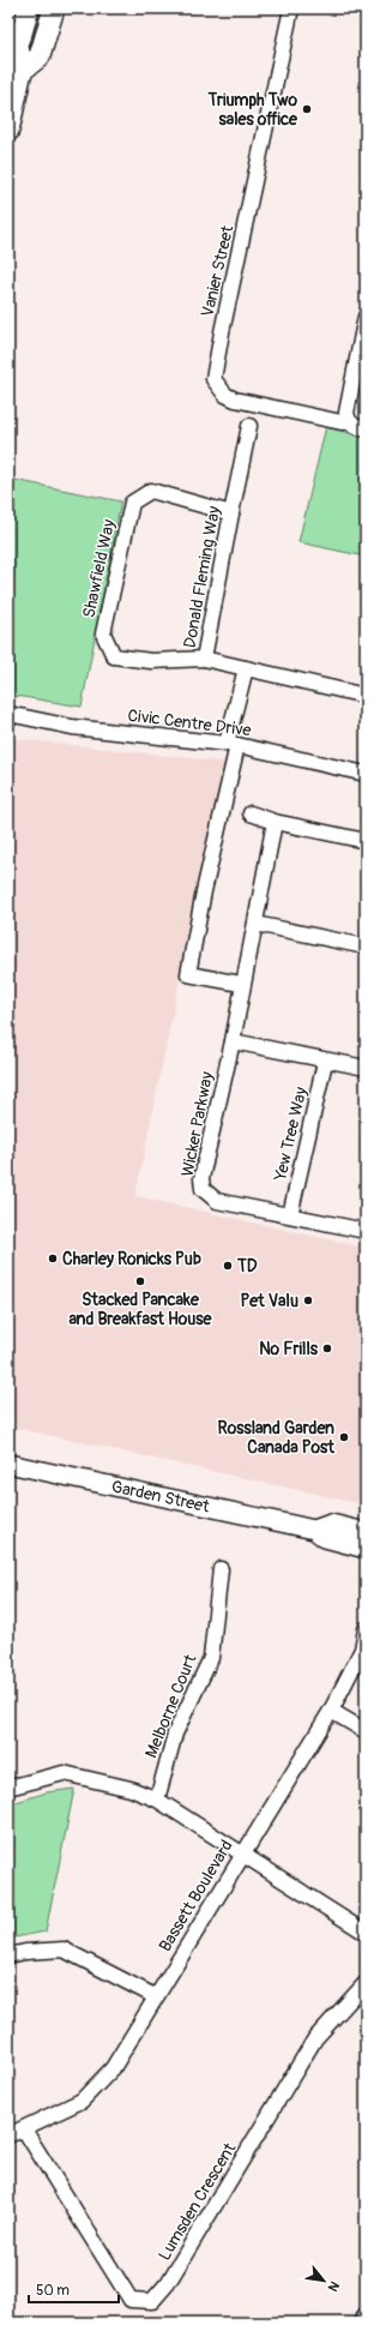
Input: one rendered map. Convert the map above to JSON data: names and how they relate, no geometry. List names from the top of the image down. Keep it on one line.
{"streets":{"street":["Vanier Street","Shawfield Way","Donald Fleming Way","Civic Centre Drive","Wicker Parkway","Yew Tree Way","Garden Street","Melborne Court","Bassett Boulevard","Lumsden Crescent"]},"crossings":[["Shawfield Way","Donald Fleming Way"],["Wicker Parkway","Yew Tree Way"],["Bassett Boulevard","Lumsden Crescent"]],"places":["Triumph Two sales office","Charley Ronicks Pub","TD","Stacked Pancake and Breakfast House","Pet Valu","No Frills","Rossland Garden Canada Post"],"scale_bar":"50 m","north":"bottom right"}
